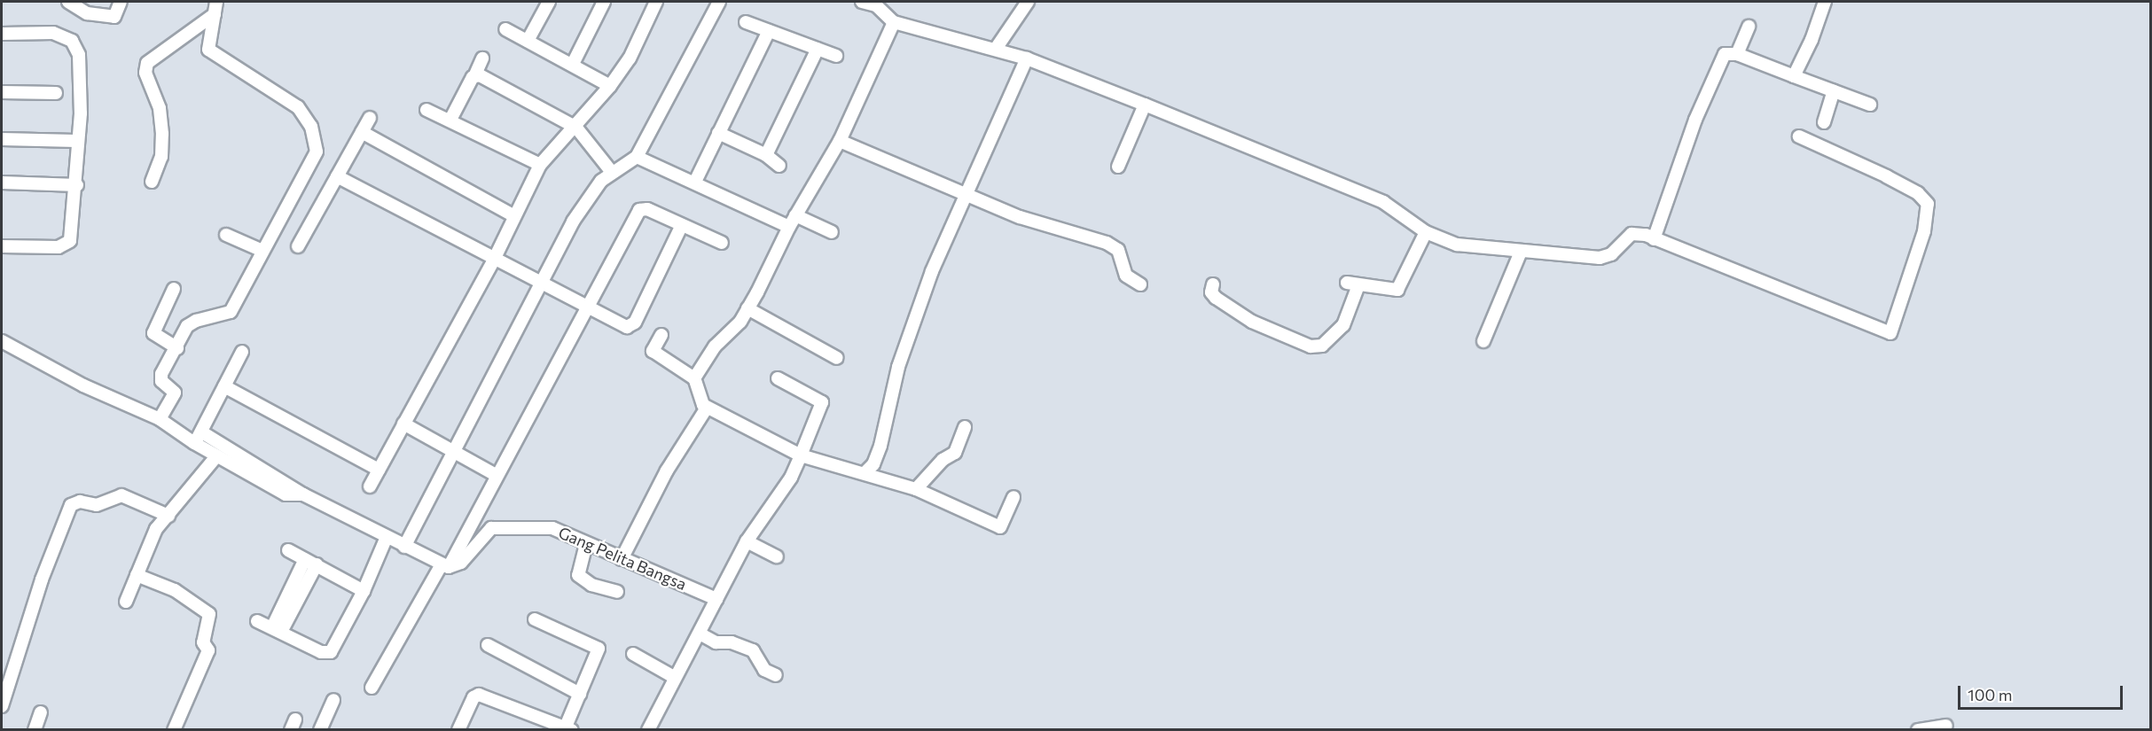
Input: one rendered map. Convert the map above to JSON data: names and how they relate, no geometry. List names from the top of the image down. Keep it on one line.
{"streets":{"street":["Gang Pelita Bangsa"]},"scale_bar":"100 m"}
